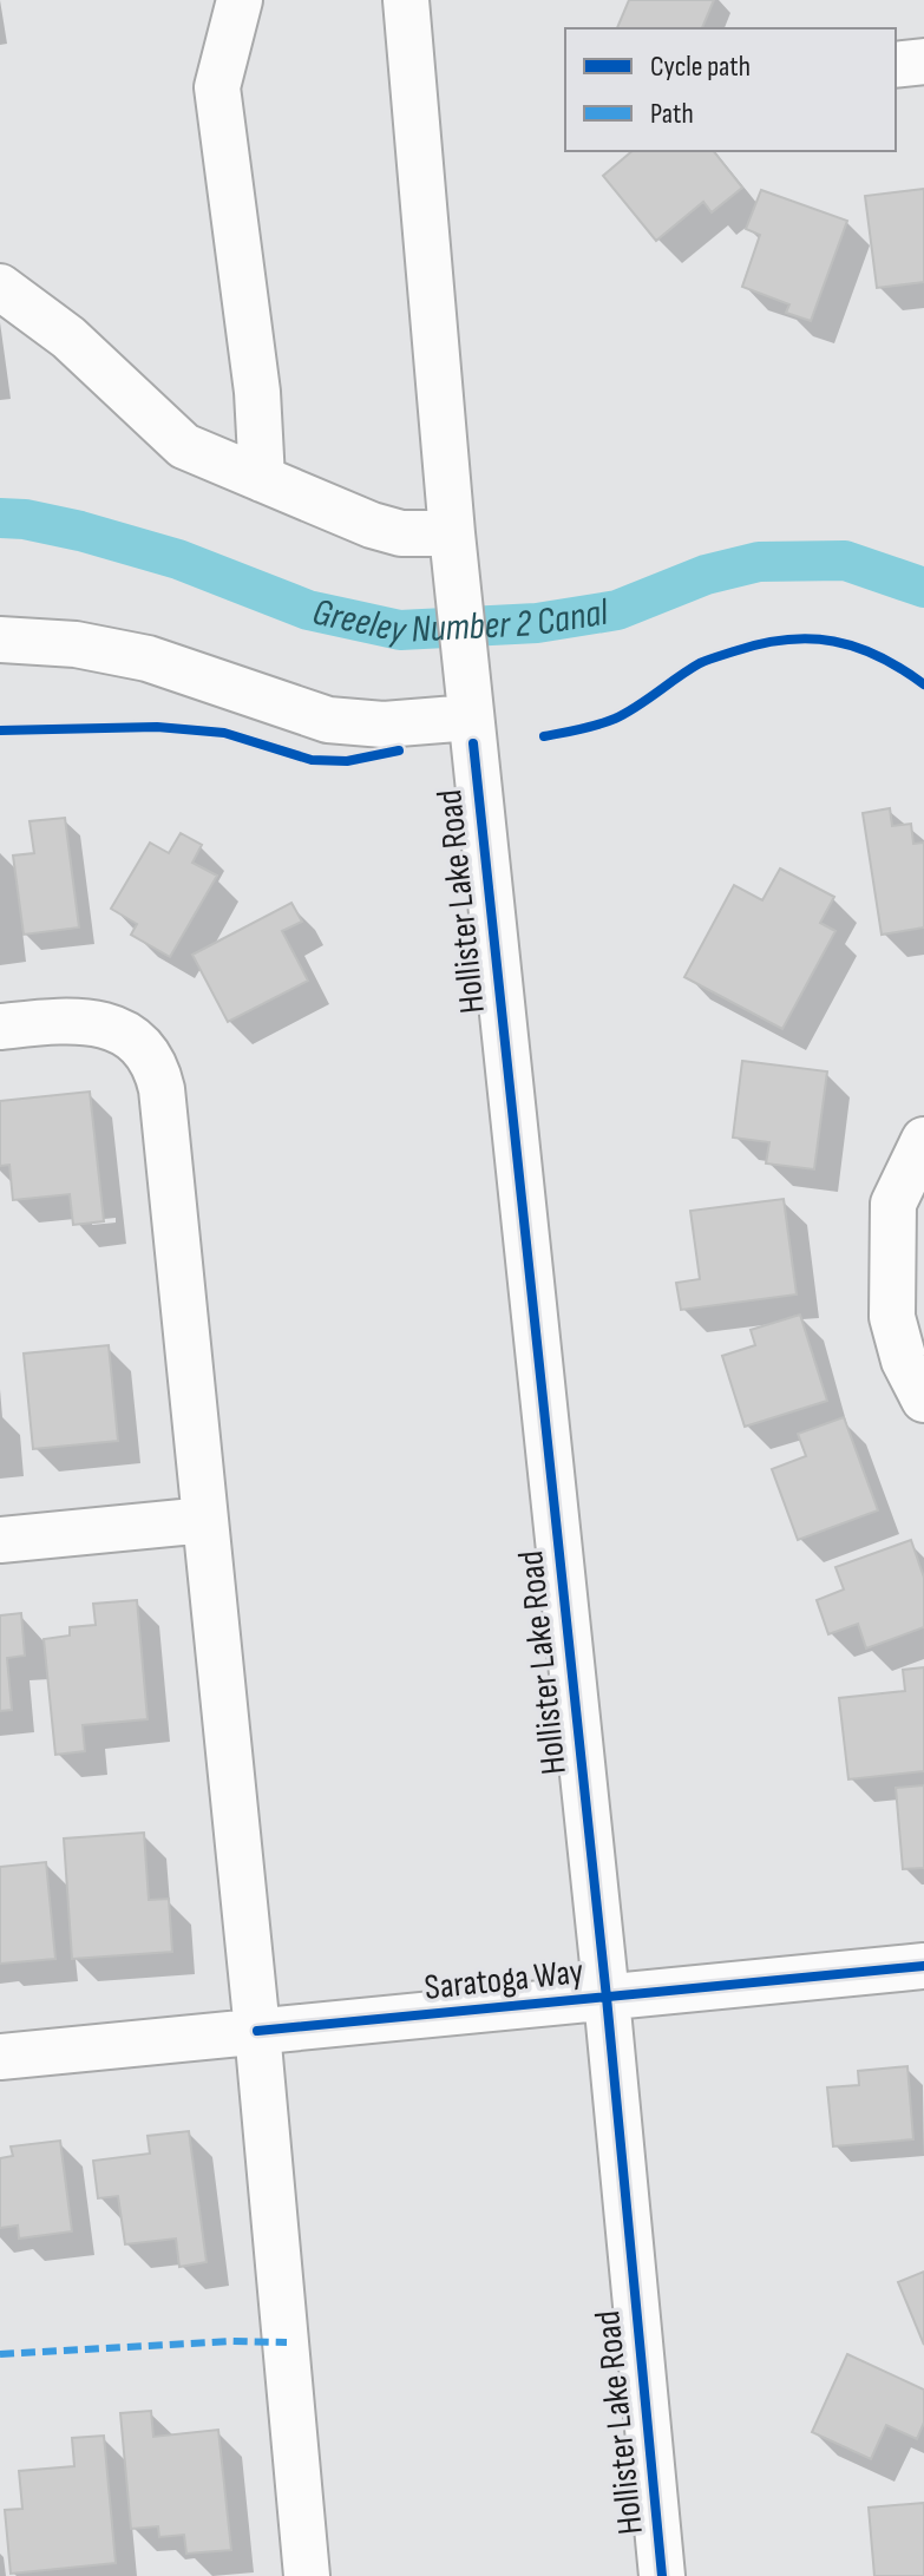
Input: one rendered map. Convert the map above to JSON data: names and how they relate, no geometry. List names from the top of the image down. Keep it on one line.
{"streets":{"street":["Hollister Lake Road","Saratoga Way"]},"crossings":[["Hollister Lake Road","Saratoga Way"]],"water":["Greeley Number 2 Canal"],"legend":["Cycle path","Path"]}
